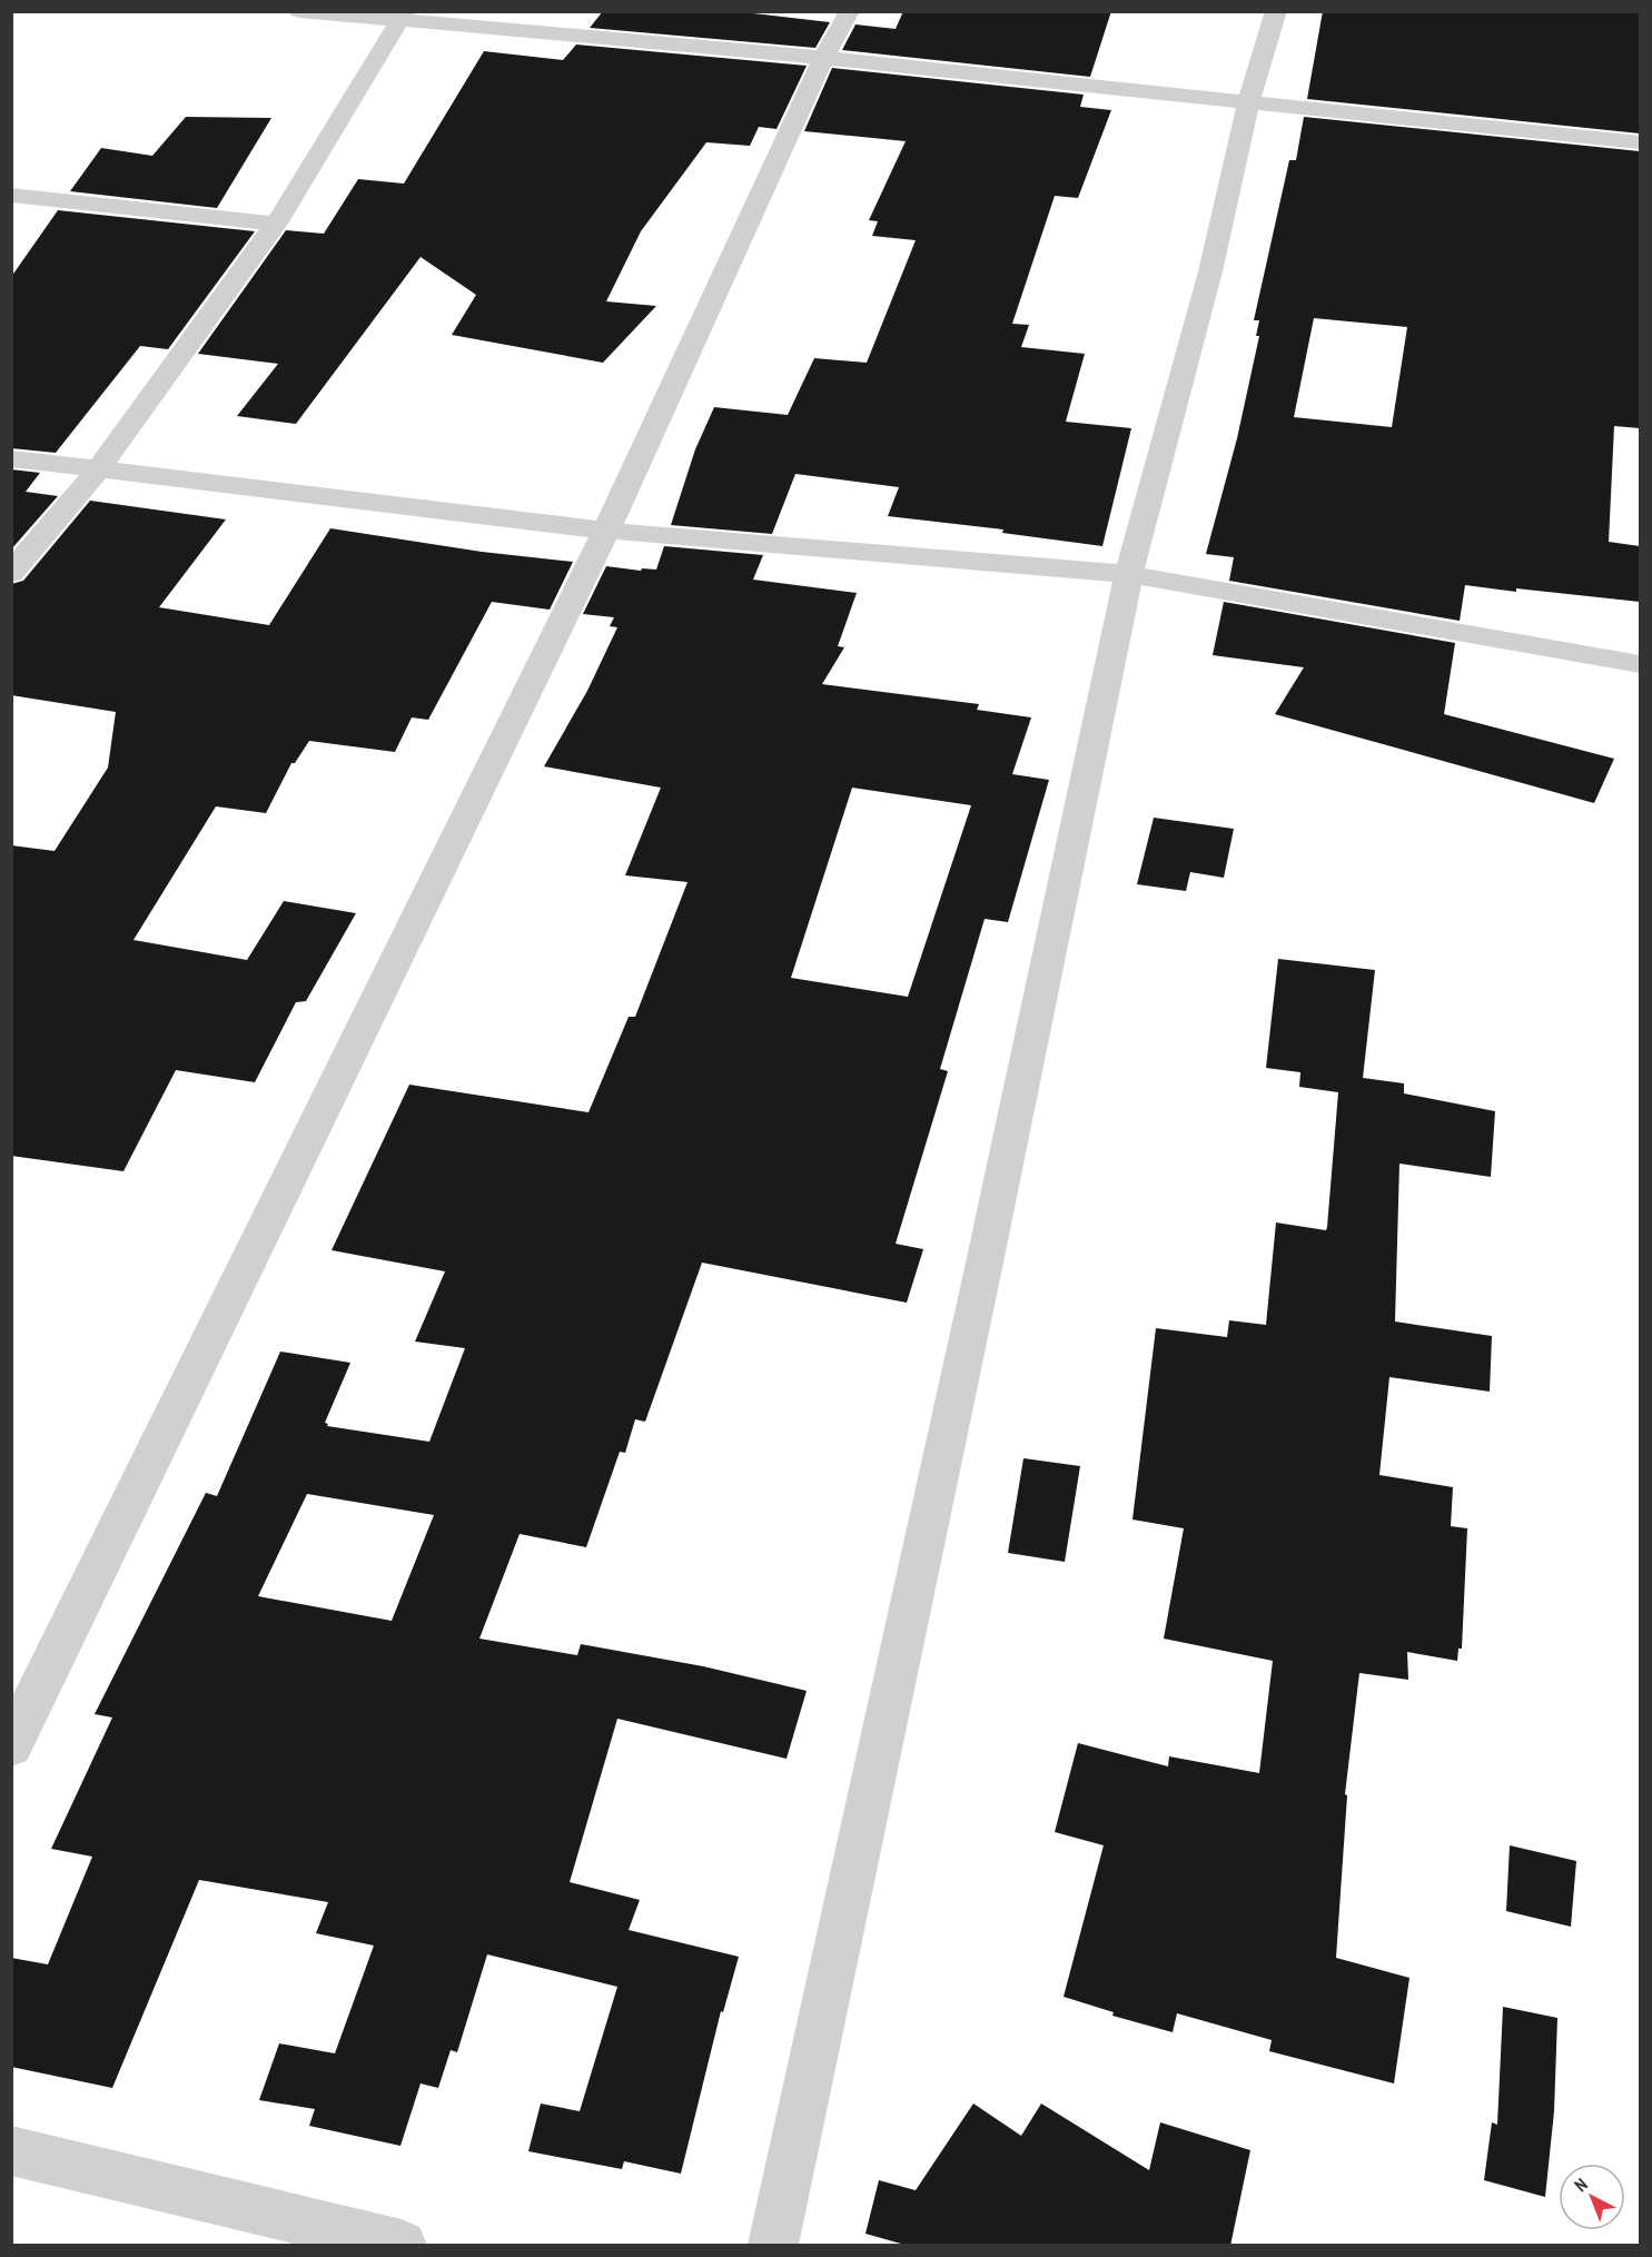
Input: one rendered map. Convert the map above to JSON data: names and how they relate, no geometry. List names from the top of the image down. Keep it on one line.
{"north":"top left"}
